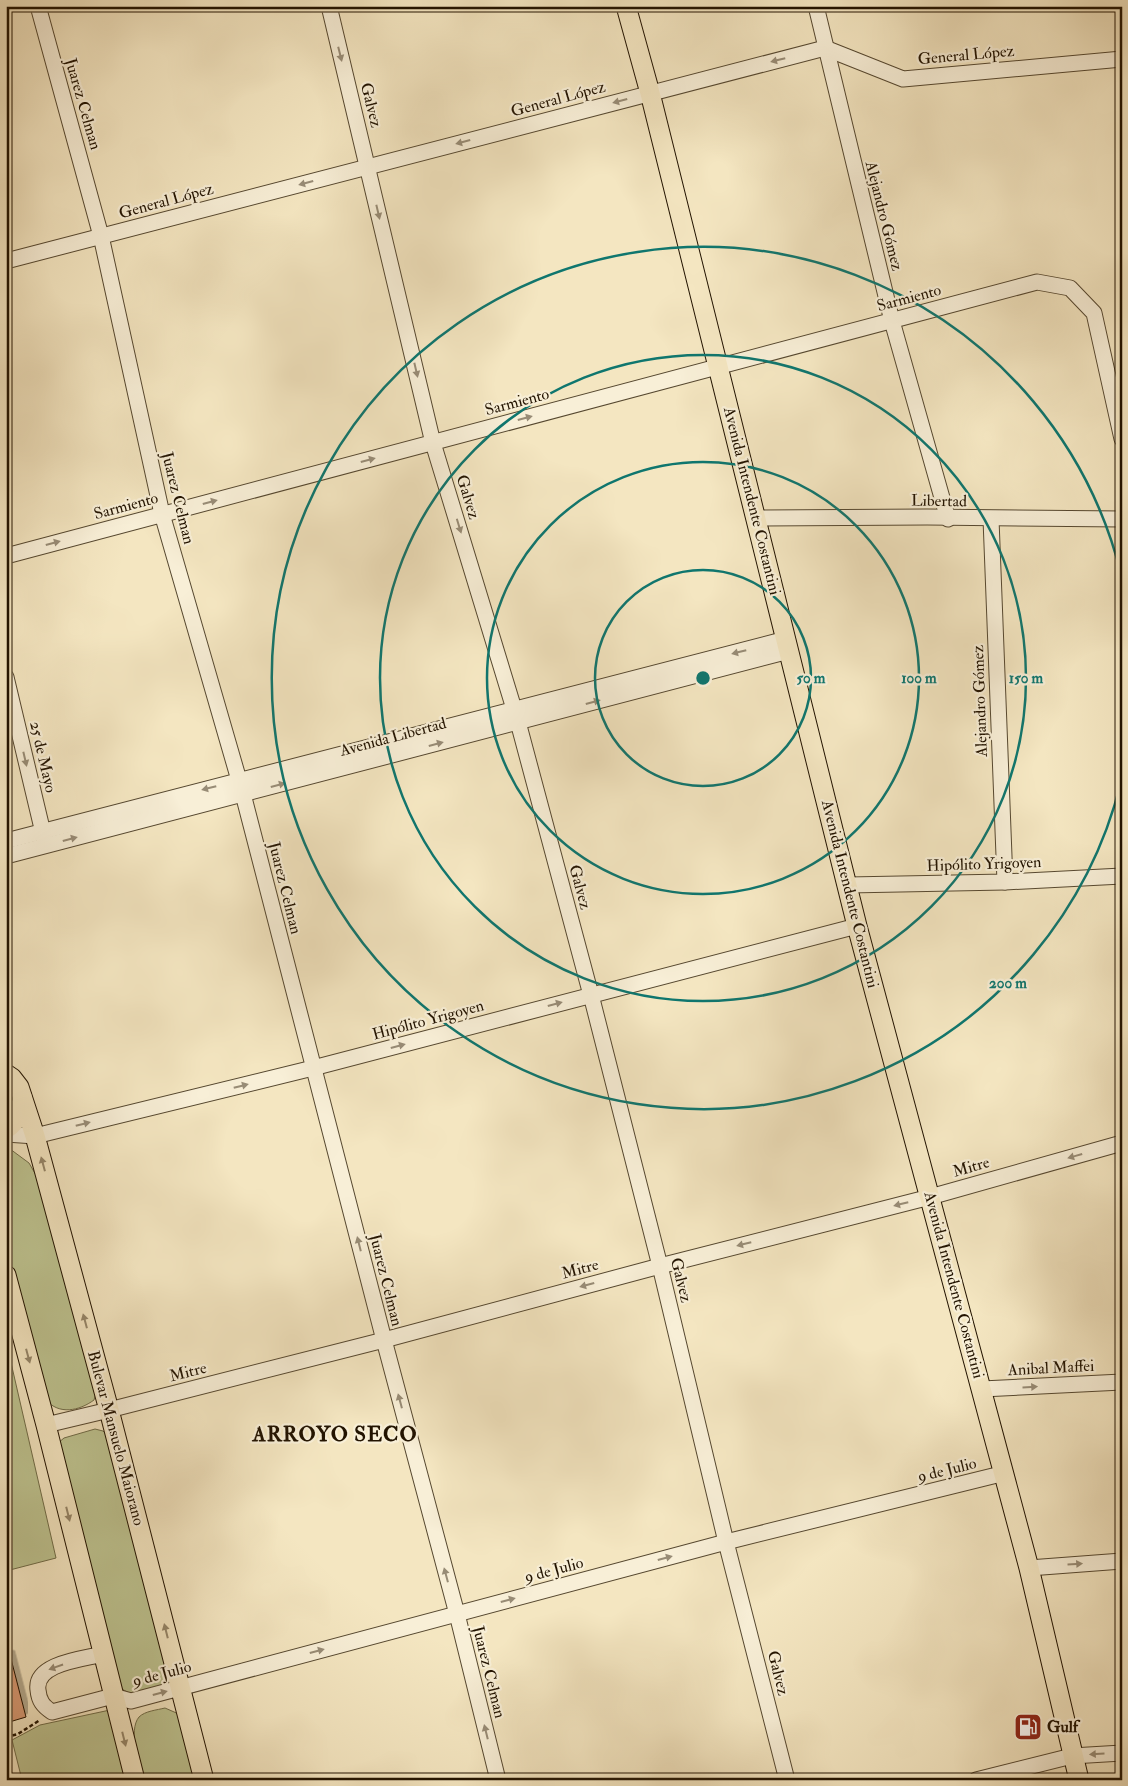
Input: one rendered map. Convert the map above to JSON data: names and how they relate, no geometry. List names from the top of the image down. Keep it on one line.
{"streets":{"main road":["Avenida Intendente Costantini","Bulevar Mansuelo Maiorano"],"street":["General López","Juarez Celman","Galvez","Alejandro Gómez","Sarmiento","Libertad","Avenida Libertad","25 de Mayo","Hipólito Yrigoyen","Mitre","Anibal Maffei","9 de Julio"]},"crossings":[["General López","Juarez Celman"],["General López","Galvez"],["General López","Alejandro Gómez"],["General López","Avenida Intendente Costantini"],["Juarez Celman","Sarmiento"],["Juarez Celman","Avenida Libertad"],["Juarez Celman","Hipólito Yrigoyen"],["Juarez Celman","Mitre"],["Juarez Celman","9 de Julio"],["Galvez","Sarmiento"],["Galvez","Avenida Libertad"],["Galvez","Hipólito Yrigoyen"],["Galvez","Mitre"],["Galvez","9 de Julio"],["Alejandro Gómez","Sarmiento"],["Alejandro Gómez","Libertad"],["Alejandro Gómez","Hipólito Yrigoyen"],["Sarmiento","Avenida Intendente Costantini"],["Avenida Intendente Costantini","Libertad"],["Avenida Intendente Costantini","Avenida Libertad"],["Avenida Intendente Costantini","Hipólito Yrigoyen"],["Avenida Intendente Costantini","Mitre"],["Avenida Intendente Costantini","Anibal Maffei"],["Avenida Intendente Costantini","9 de Julio"],["Avenida Libertad","25 de Mayo"],["Hipólito Yrigoyen","Bulevar Mansuelo Maiorano"],["Mitre","Bulevar Mansuelo Maiorano"],["Bulevar Mansuelo Maiorano","9 de Julio"]],"one_way":["General López","Juarez Celman","Galvez","Sarmiento","25 de Mayo","Hipólito Yrigoyen","Mitre","Anibal Maffei","9 de Julio"],"districts":["ARROYO SECO"],"places":{"fuel station":["Gulf"]},"rings":["50 m","100 m","150 m","200 m"]}
